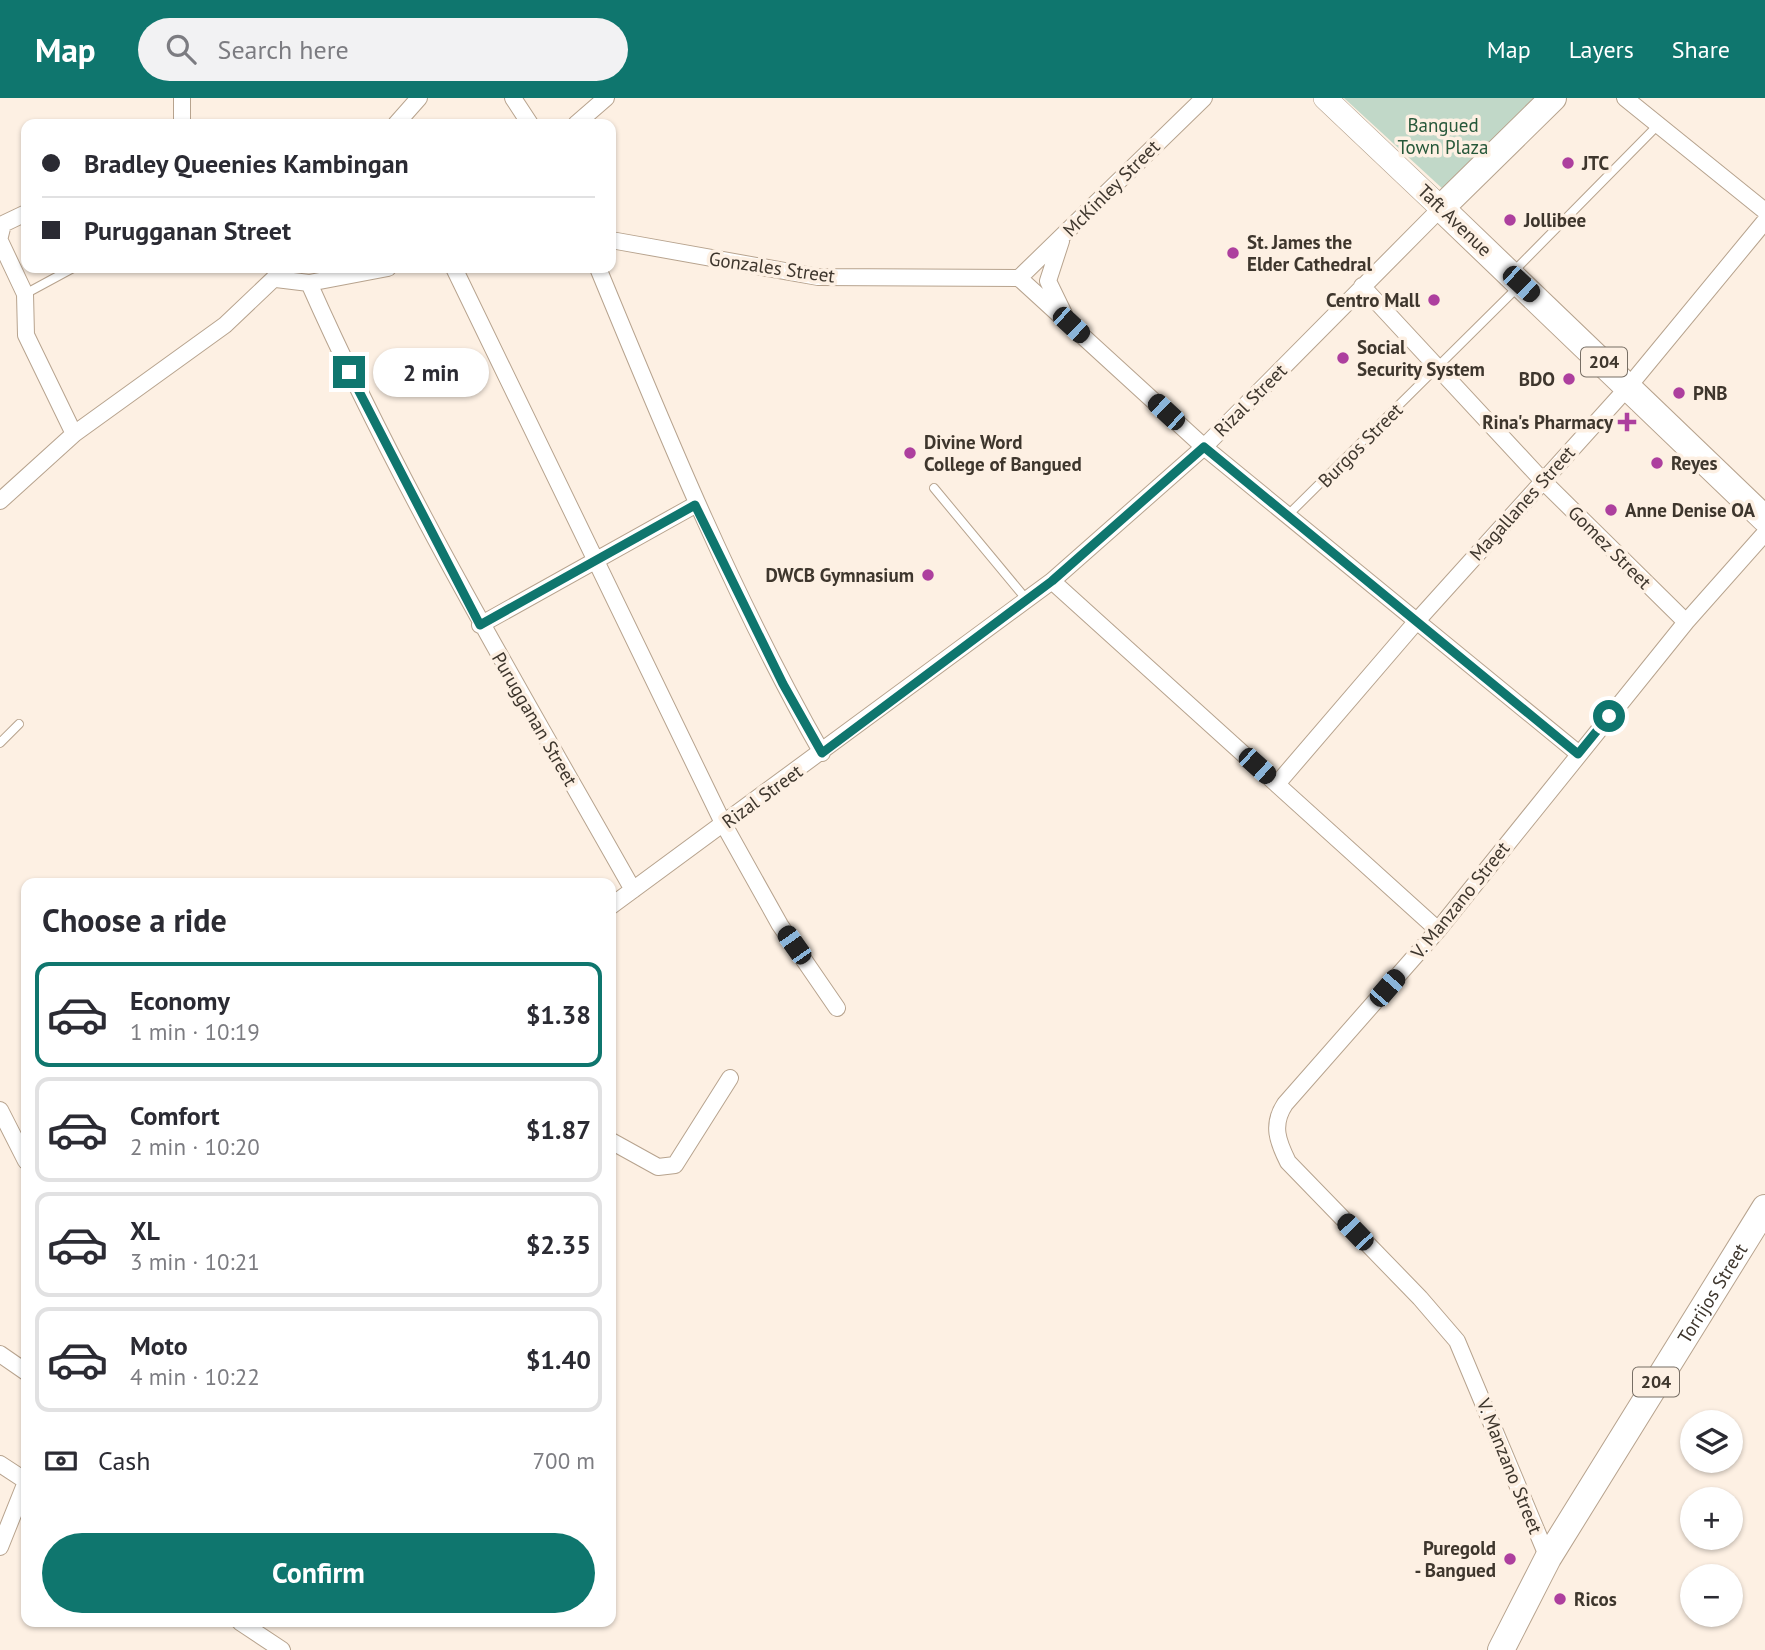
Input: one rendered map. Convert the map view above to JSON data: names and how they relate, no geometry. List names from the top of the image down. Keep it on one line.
{"streets":{"main road":["Taft Avenue","204","Torrijos Street"],"street":["McKinley Street","Gonzales Street","Rizal Street","Magallanes Street","Gomez Street","Purugganan Street","V. Manzano Street"],"lane":["Burgos Street"]},"crossings":[["McKinley Street","Gonzales Street"],["Taft Avenue","Rizal Street"],["Taft Avenue","Burgos Street"],["Taft Avenue","Magallanes Street"],["204","V. Manzano Street"],["204","Torrijos Street"],["Rizal Street","Gomez Street"],["Rizal Street","Purugganan Street"],["Burgos Street","Gomez Street"],["Magallanes Street","Gomez Street"],["Gomez Street","V. Manzano Street"],["V. Manzano Street","Torrijos Street"]],"parks":["Bangued Town Plaza"],"places":{"other":["JTC","Jollibee","St. James the Elder Cathedral","Centro Mall","Social Security System","BDO","PNB","Divine Word College of Bangued","Reyes","Anne Denise OA","DWCB Gymnasium","Puregold - Bangued","Ricos"],"health":["Rina's Pharmacy"]},"page":{"header":"Map","search":"Search here","nav":["Map","Layers","Share"],"banner":["Bradley Queenies Kambingan","Purugganan Street"],"bubble":"2 min","heading":"Choose a ride","list":[{"name":"Economy","note":"1 min · 10:19","value":"$1.38"},{"name":"Comfort","note":"2 min · 10:20","value":"$1.87"},{"name":"XL","note":"3 min · 10:21","value":"$2.35"},{"name":"Moto","note":"4 min · 10:22","value":"$1.40"}],"map_buttons":["+","−"],"pay":["Cash","700 m"],"buttons":"Confirm"}}
